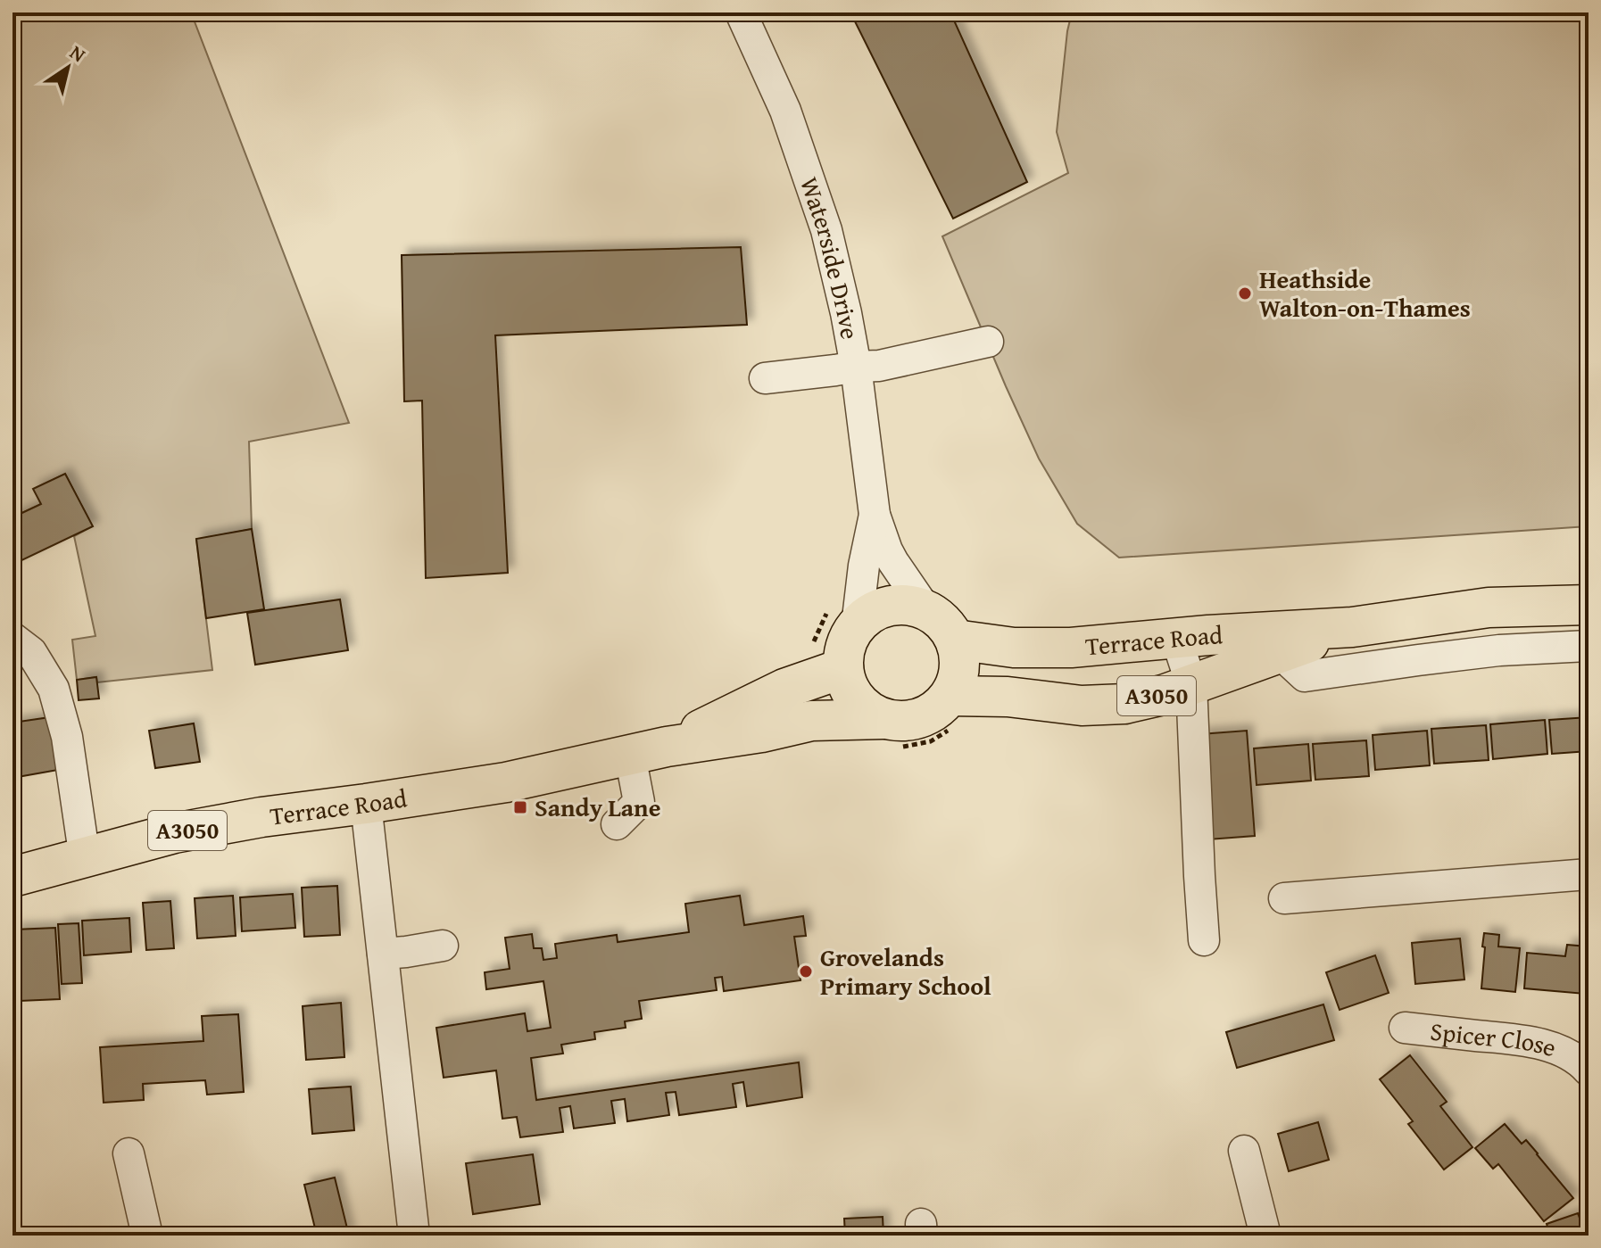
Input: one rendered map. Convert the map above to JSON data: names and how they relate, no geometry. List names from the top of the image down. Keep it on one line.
{"streets":{"main road":["Terrace Road","A3050"],"street":["Waterside Drive","Spicer Close"]},"crossings":[["Waterside Drive","Terrace Road"]],"places":{"other":["Heathside Walton-on-Thames","Grovelands Primary School"],"transit":["Sandy Lane"]},"north":"top right"}
